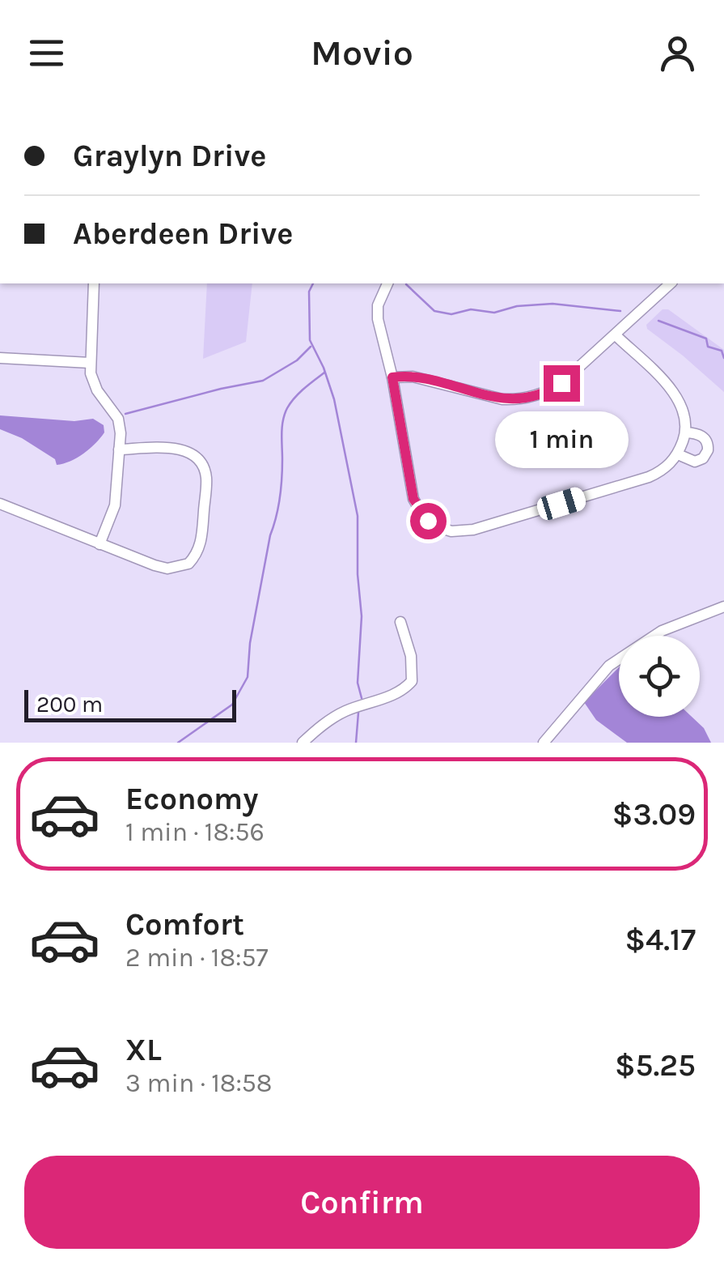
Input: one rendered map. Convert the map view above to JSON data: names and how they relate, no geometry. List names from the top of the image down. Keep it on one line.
{"scale_bar":"200 m","page":{"header":"Movio","banner":["Graylyn Drive","Aberdeen Drive"],"bubble":"1 min","scale":"200 m","list":[{"name":"Economy","note":"1 min · 18:56","value":"$3.09"},{"name":"Comfort","note":"2 min · 18:57","value":"$4.17"},{"name":"XL","note":"3 min · 18:58","value":"$5.25"}],"buttons":"Confirm"}}
